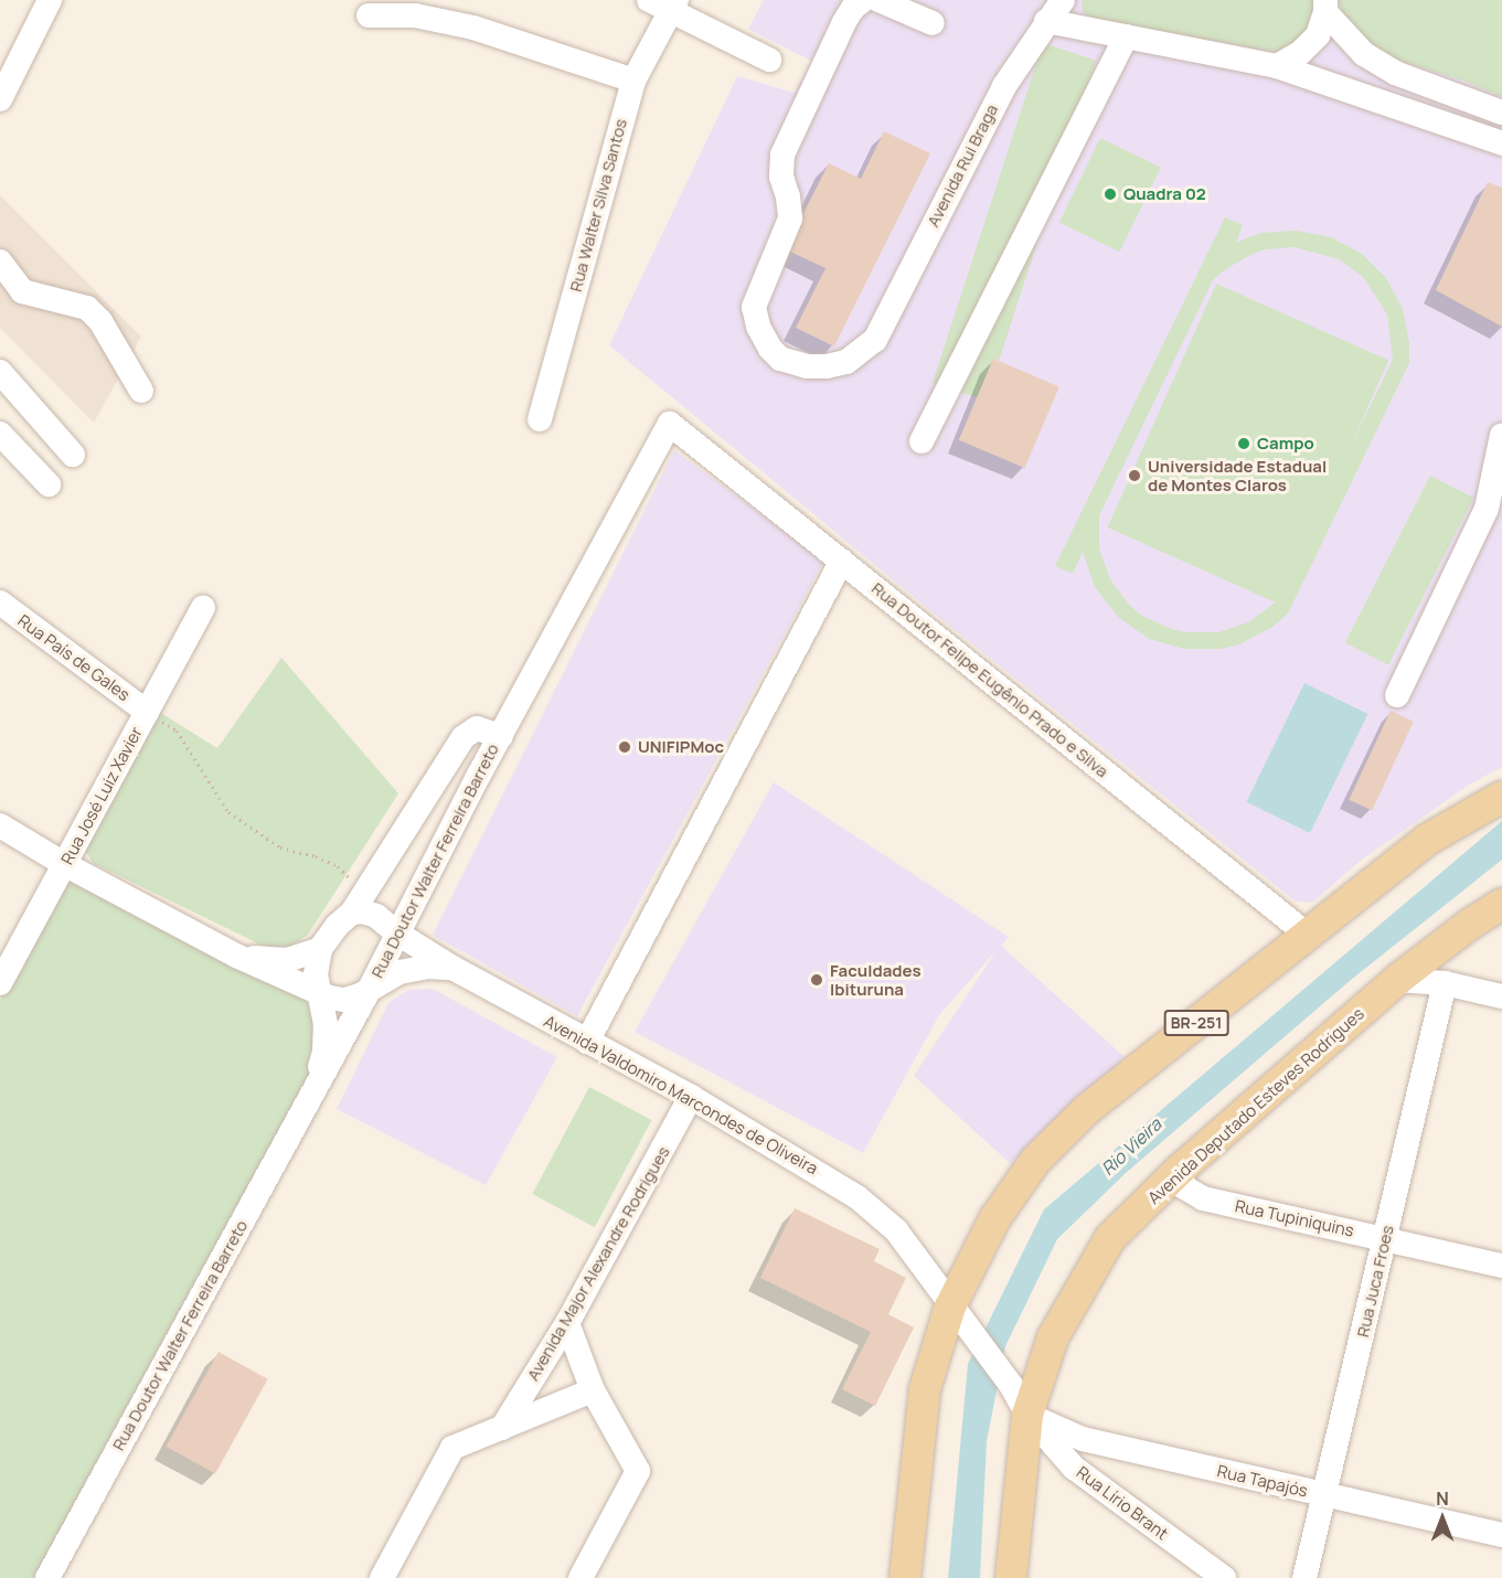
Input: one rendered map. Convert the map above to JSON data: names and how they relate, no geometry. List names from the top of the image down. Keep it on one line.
{"streets":{"main road":["BR-251","Avenida Deputado Esteves Rodrigues"],"street":["Avenida Rui Braga","Rua Walter Silva Santos","Rua País de Gales","Rua Doutor Felipe Eugênio Prado e Silva","Rua José Luiz Xavier","Rua Doutor Walter Ferreira Barreto","Avenida Valdomiro Marcondes de Oliveira","Rua Tupiniquins","Avenida Major Alexandre Rodrigues","Rua Juca Froes","Rua Tapajós","Rua Lírio Brant"]},"crossings":[["Rua País de Gales","Rua José Luiz Xavier"],["Rua Doutor Felipe Eugênio Prado e Silva","Rua Doutor Walter Ferreira Barreto"],["Rua Doutor Felipe Eugênio Prado e Silva","BR-251"],["Rua José Luiz Xavier","Avenida Valdomiro Marcondes de Oliveira"],["Rua Doutor Walter Ferreira Barreto","Avenida Valdomiro Marcondes de Oliveira"],["BR-251","Avenida Valdomiro Marcondes de Oliveira"],["Avenida Valdomiro Marcondes de Oliveira","Avenida Major Alexandre Rodrigues"],["Avenida Valdomiro Marcondes de Oliveira","Rua Lírio Brant"],["Avenida Deputado Esteves Rodrigues","Rua Tupiniquins"],["Avenida Deputado Esteves Rodrigues","Rua Tapajós"],["Avenida Deputado Esteves Rodrigues","Rua Lírio Brant"],["Rua Tupiniquins","Rua Juca Froes"],["Rua Juca Froes","Rua Tapajós"],["Rua Tapajós","Rua Lírio Brant"]],"water":["Rio Vieira"],"places":["Quadra 02","Campo","Universidade Estadual de Montes Claros","UNIFIPMoc","Faculdades Ibituruna"],"north":"top"}
